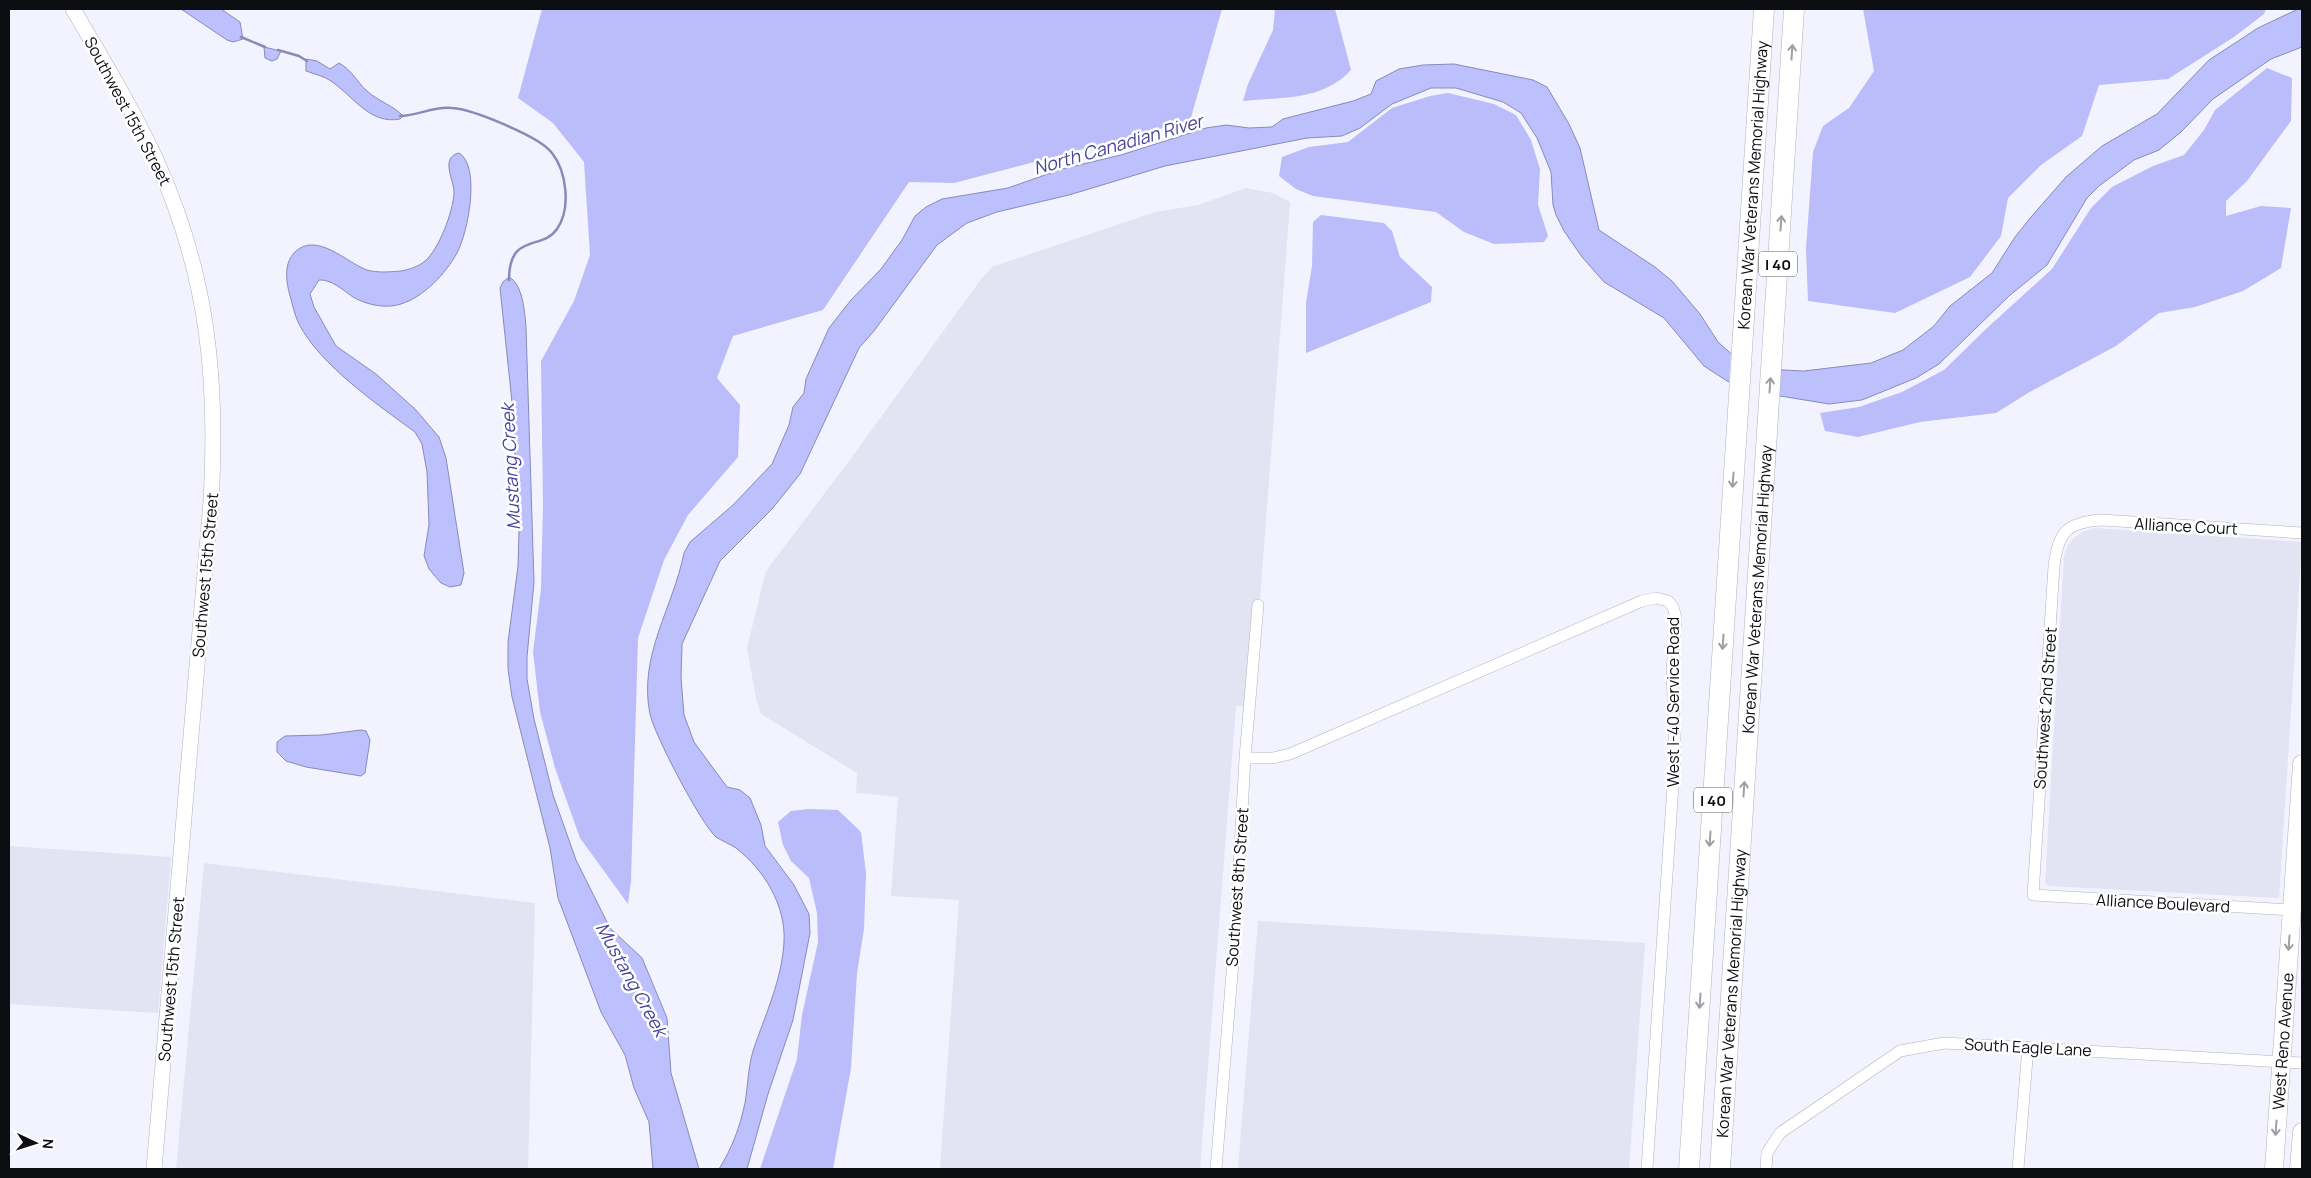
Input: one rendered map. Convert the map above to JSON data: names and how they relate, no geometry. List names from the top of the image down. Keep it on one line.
{"streets":{"highway":["Korean War Veterans Memorial Highway","I 40"],"main road":["Southwest 15th Street","West Reno Avenue"],"street":["Alliance Court","West I-40 Service Road","Southwest 2nd Street","Southwest 8th Street","Alliance Boulevard","South Eagle Lane"]},"crossings":[["Alliance Court","Southwest 2nd Street"],["West I-40 Service Road","Southwest 8th Street"],["Southwest 2nd Street","Alliance Boulevard"],["Alliance Boulevard","West Reno Avenue"],["West Reno Avenue","South Eagle Lane"]],"one_way":["West Reno Avenue"],"water":["North Canadian River","Mustang Creek"],"north":"right"}
